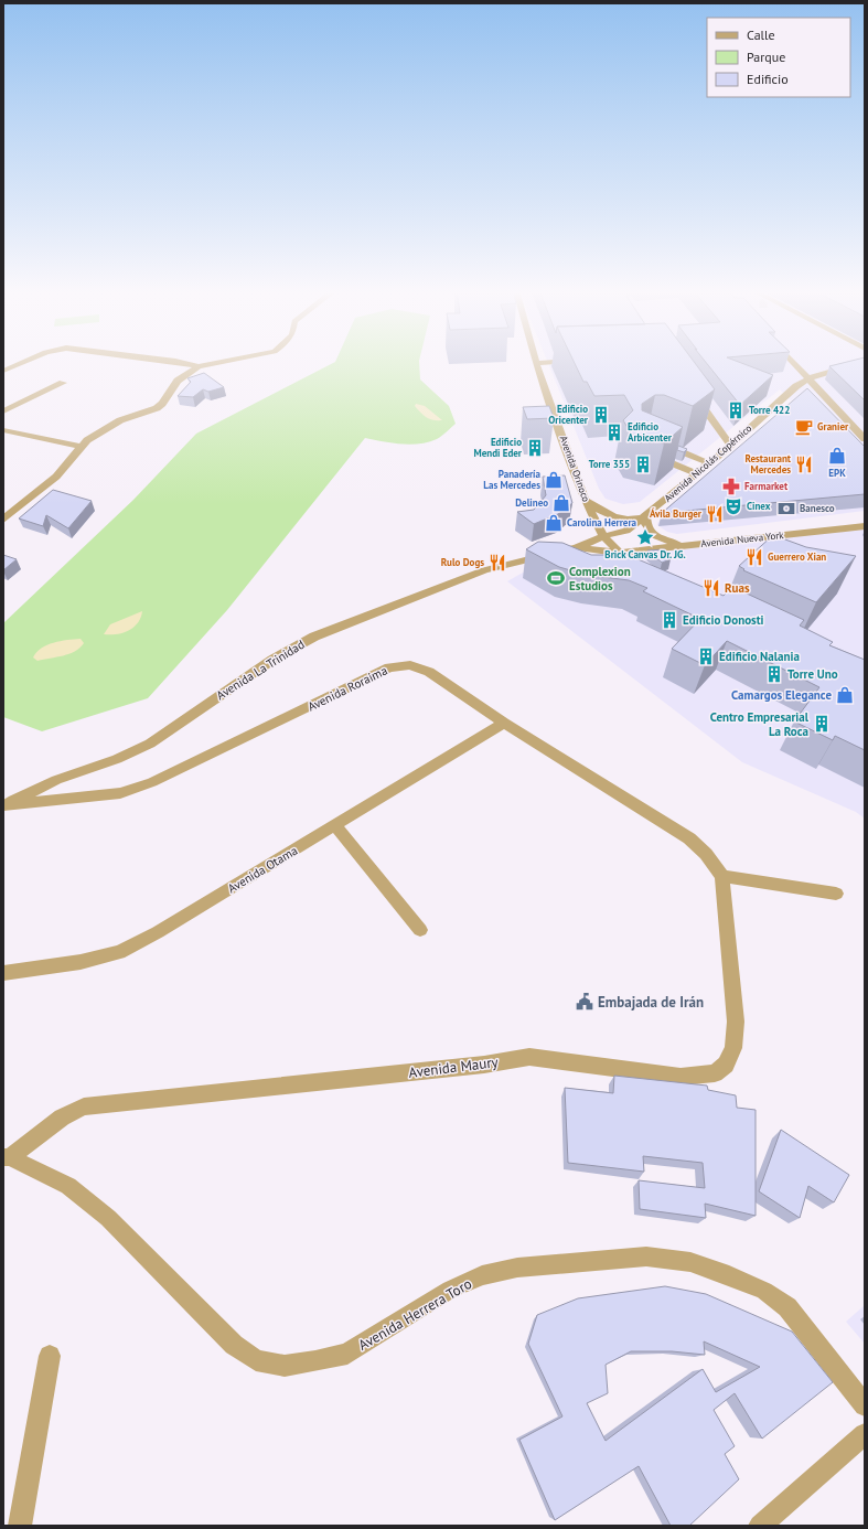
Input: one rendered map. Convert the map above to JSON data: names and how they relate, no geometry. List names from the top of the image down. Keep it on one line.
{"streets":{"street":["Avenida Nicolás Copérnico","Avenida Orinoco","Avenida Nueva York","Avenida La Trinidad","Avenida Roraima","Avenida Otama","Avenida Maury","Avenida Herrera Toro"]},"crossings":[["Avenida Nicolás Copérnico","Avenida Orinoco"],["Avenida Nicolás Copérnico","Avenida La Trinidad"],["Avenida Orinoco","Avenida Nueva York"],["Avenida Orinoco","Avenida La Trinidad"],["Avenida Nueva York","Avenida La Trinidad"],["Avenida La Trinidad","Avenida Roraima"],["Avenida Roraima","Avenida Otama"],["Avenida Roraima","Avenida Maury"],["Avenida Maury","Avenida Herrera Toro"]],"places":{"building":["Torre 422","Edificio Oricenter","Edificio Arbicenter","Edificio Mendi Eder","Torre 355","Edificio Donosti","Edificio Nalania","Torre Uno","Centro Empresarial La Roca"],"cafe":["Granier"],"shop":["EPK","Panadería Las Mercedes","Delineo","Carolina Herrera","Camargos Elegance"],"restaurant":["Restaurant Mercedes","Ávila Burger","Guerrero Xian","Rulo Dogs","Ruas"],"pharmacy":["Farmarket"],"theatre":["Cinex"],"bank":["Banesco"],"place":["Brick Canvas Dr. JG."],"sports":["Complexion Estudios"],"public building":["Embajada de Irán"]},"legend":["Calle","Parque","Edificio"]}
